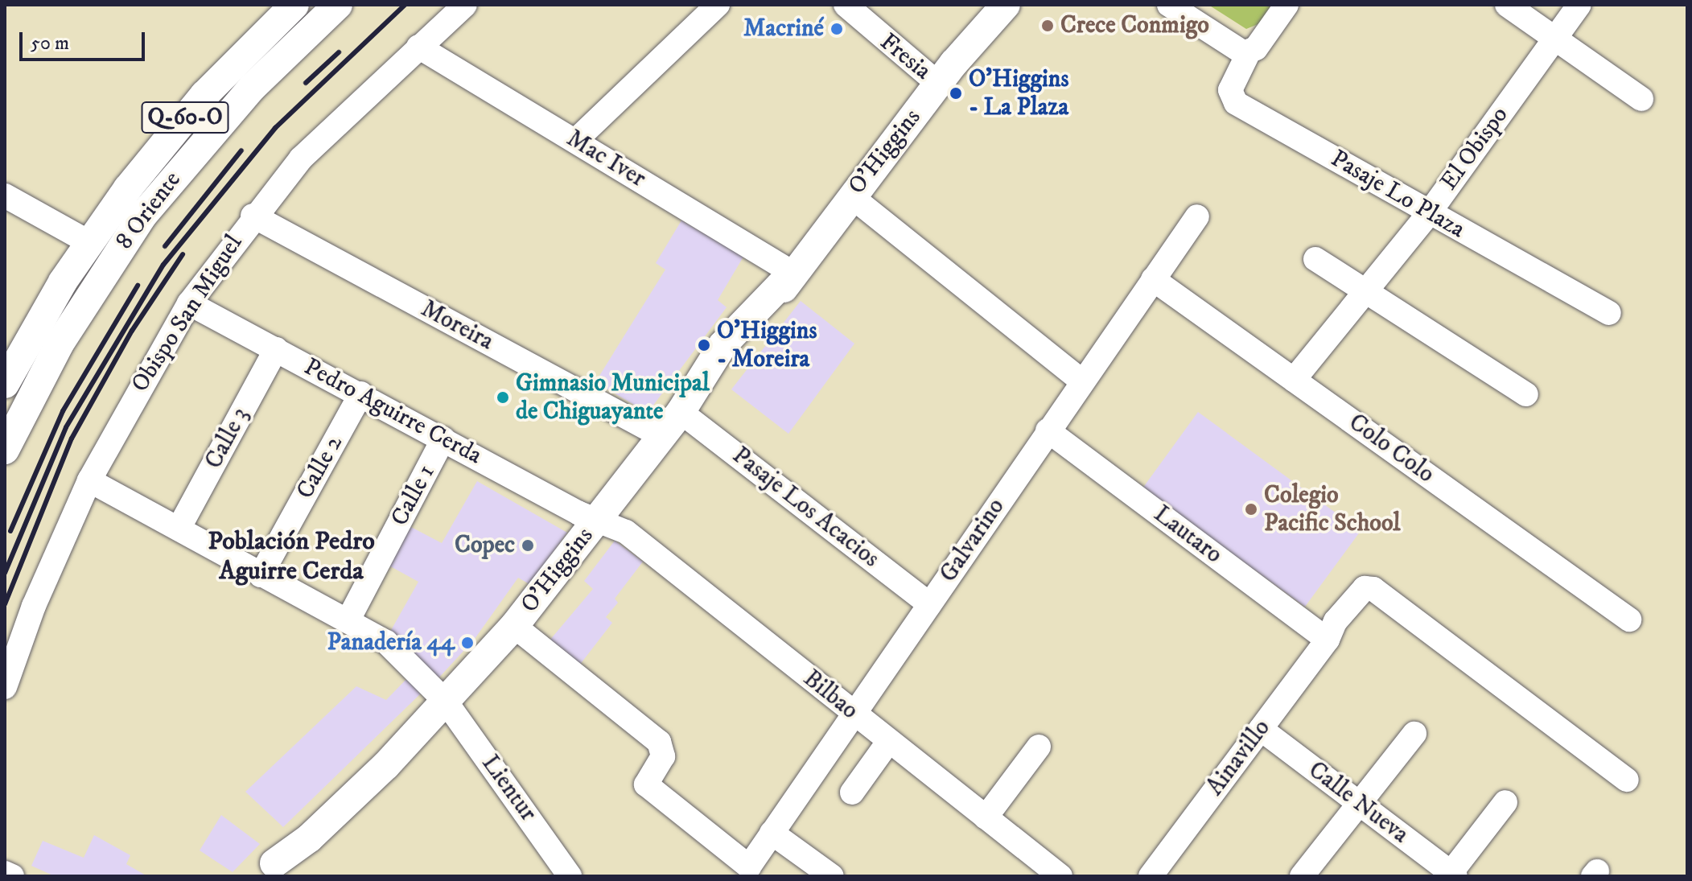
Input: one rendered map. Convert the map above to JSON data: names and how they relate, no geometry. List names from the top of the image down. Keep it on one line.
{"streets":{"main road":["Q-60-O","O'Higgins","8 Oriente"],"street":["Fresia","El Obispo","Mac Iver","Pasaje Lo Plaza","Obispo San Miguel","Moreira","Pedro Aguirre Cerda","Calle 3","Colo Colo","Calle 2","Calle 1","Pasaje Los Acacios","Lautaro","Galvarino","Bilbao","Ainavillo","Lientur","Calle Nueva"]},"crossings":[["Fresia","O'Higgins"],["El Obispo","Pasaje Lo Plaza"],["El Obispo","Colo Colo"],["O'Higgins","Mac Iver"],["O'Higgins","Moreira"],["O'Higgins","Pedro Aguirre Cerda"],["O'Higgins","Pasaje Los Acacios"],["O'Higgins","Galvarino"],["O'Higgins","Bilbao"],["O'Higgins","Lientur"],["Mac Iver","Obispo San Miguel"],["Obispo San Miguel","Moreira"],["Obispo San Miguel","Pedro Aguirre Cerda"],["Obispo San Miguel","Lientur"],["Pedro Aguirre Cerda","Calle 3"],["Pedro Aguirre Cerda","Calle 2"],["Pedro Aguirre Cerda","Calle 1"],["Pedro Aguirre Cerda","Bilbao"],["Calle 3","Lientur"],["Colo Colo","Galvarino"],["Calle 2","Lientur"],["Calle 1","Lientur"],["Pasaje Los Acacios","Galvarino"],["Lautaro","Galvarino"],["Lautaro","Ainavillo"],["Galvarino","Bilbao"],["Ainavillo","Calle Nueva"]],"districts":["Población Pedro Aguirre Cerda"],"places":["Crece Conmigo","Macriné","O'Higgins - La Plaza","O'Higgins - Moreira","Gimnasio Municipal de Chiguayante","Colegio Pacific School","Copec","Panadería 44"],"scale_bar":"50 m"}
